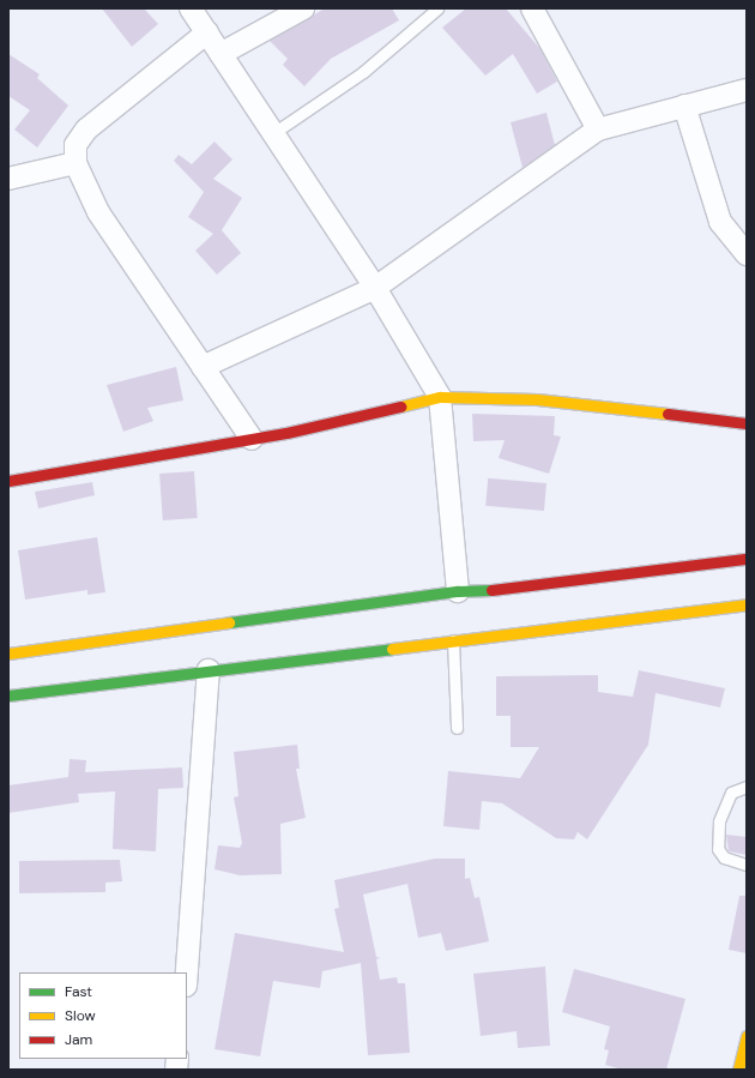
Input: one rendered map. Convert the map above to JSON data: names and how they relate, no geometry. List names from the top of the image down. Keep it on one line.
{"legend":["Fast","Slow","Jam"]}
